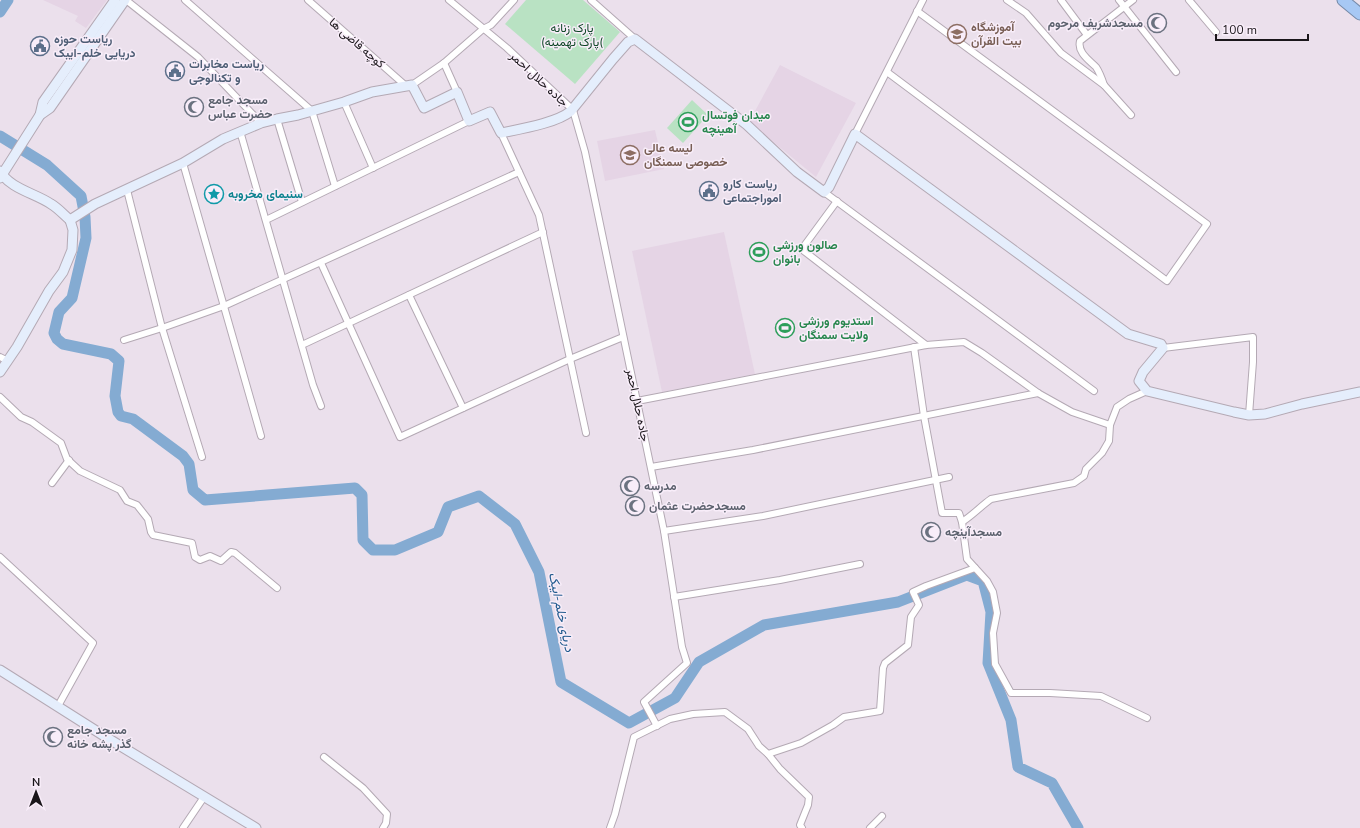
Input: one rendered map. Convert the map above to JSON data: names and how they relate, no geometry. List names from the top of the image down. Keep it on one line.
{"streets":{"street":["کوچه قاضی ها","جاده حلال احمر"]},"water":["دریای خلم-ایبک"],"parks":["پارک زنانه (پارک تهمینه("],"places":{"mosque":["مسجدشریف مرحوم","مسجد جامع حضرت عباس","مدرسه","مسجدحضرت عثمان","مسجدآینچه","مسجد جامع گذر پشه خانه"],"school or university":["آموزشگاه بیت القرآن","لیسه عالی خصوصی سمنگان"],"public building":["ریاست حوزه دریایی خلم-ایبک","ریاست مخابرات و تکنالوجی","ریاست کارو اموراجتماعی"],"sports":["میدان فوتسال آهینچه","صالون ورزشی بانوان","استدیوم ورزشی ولایت سمنگان"],"place":["سنیمای مخروبه"]},"scale_bar":"100 m","north":"top"}
